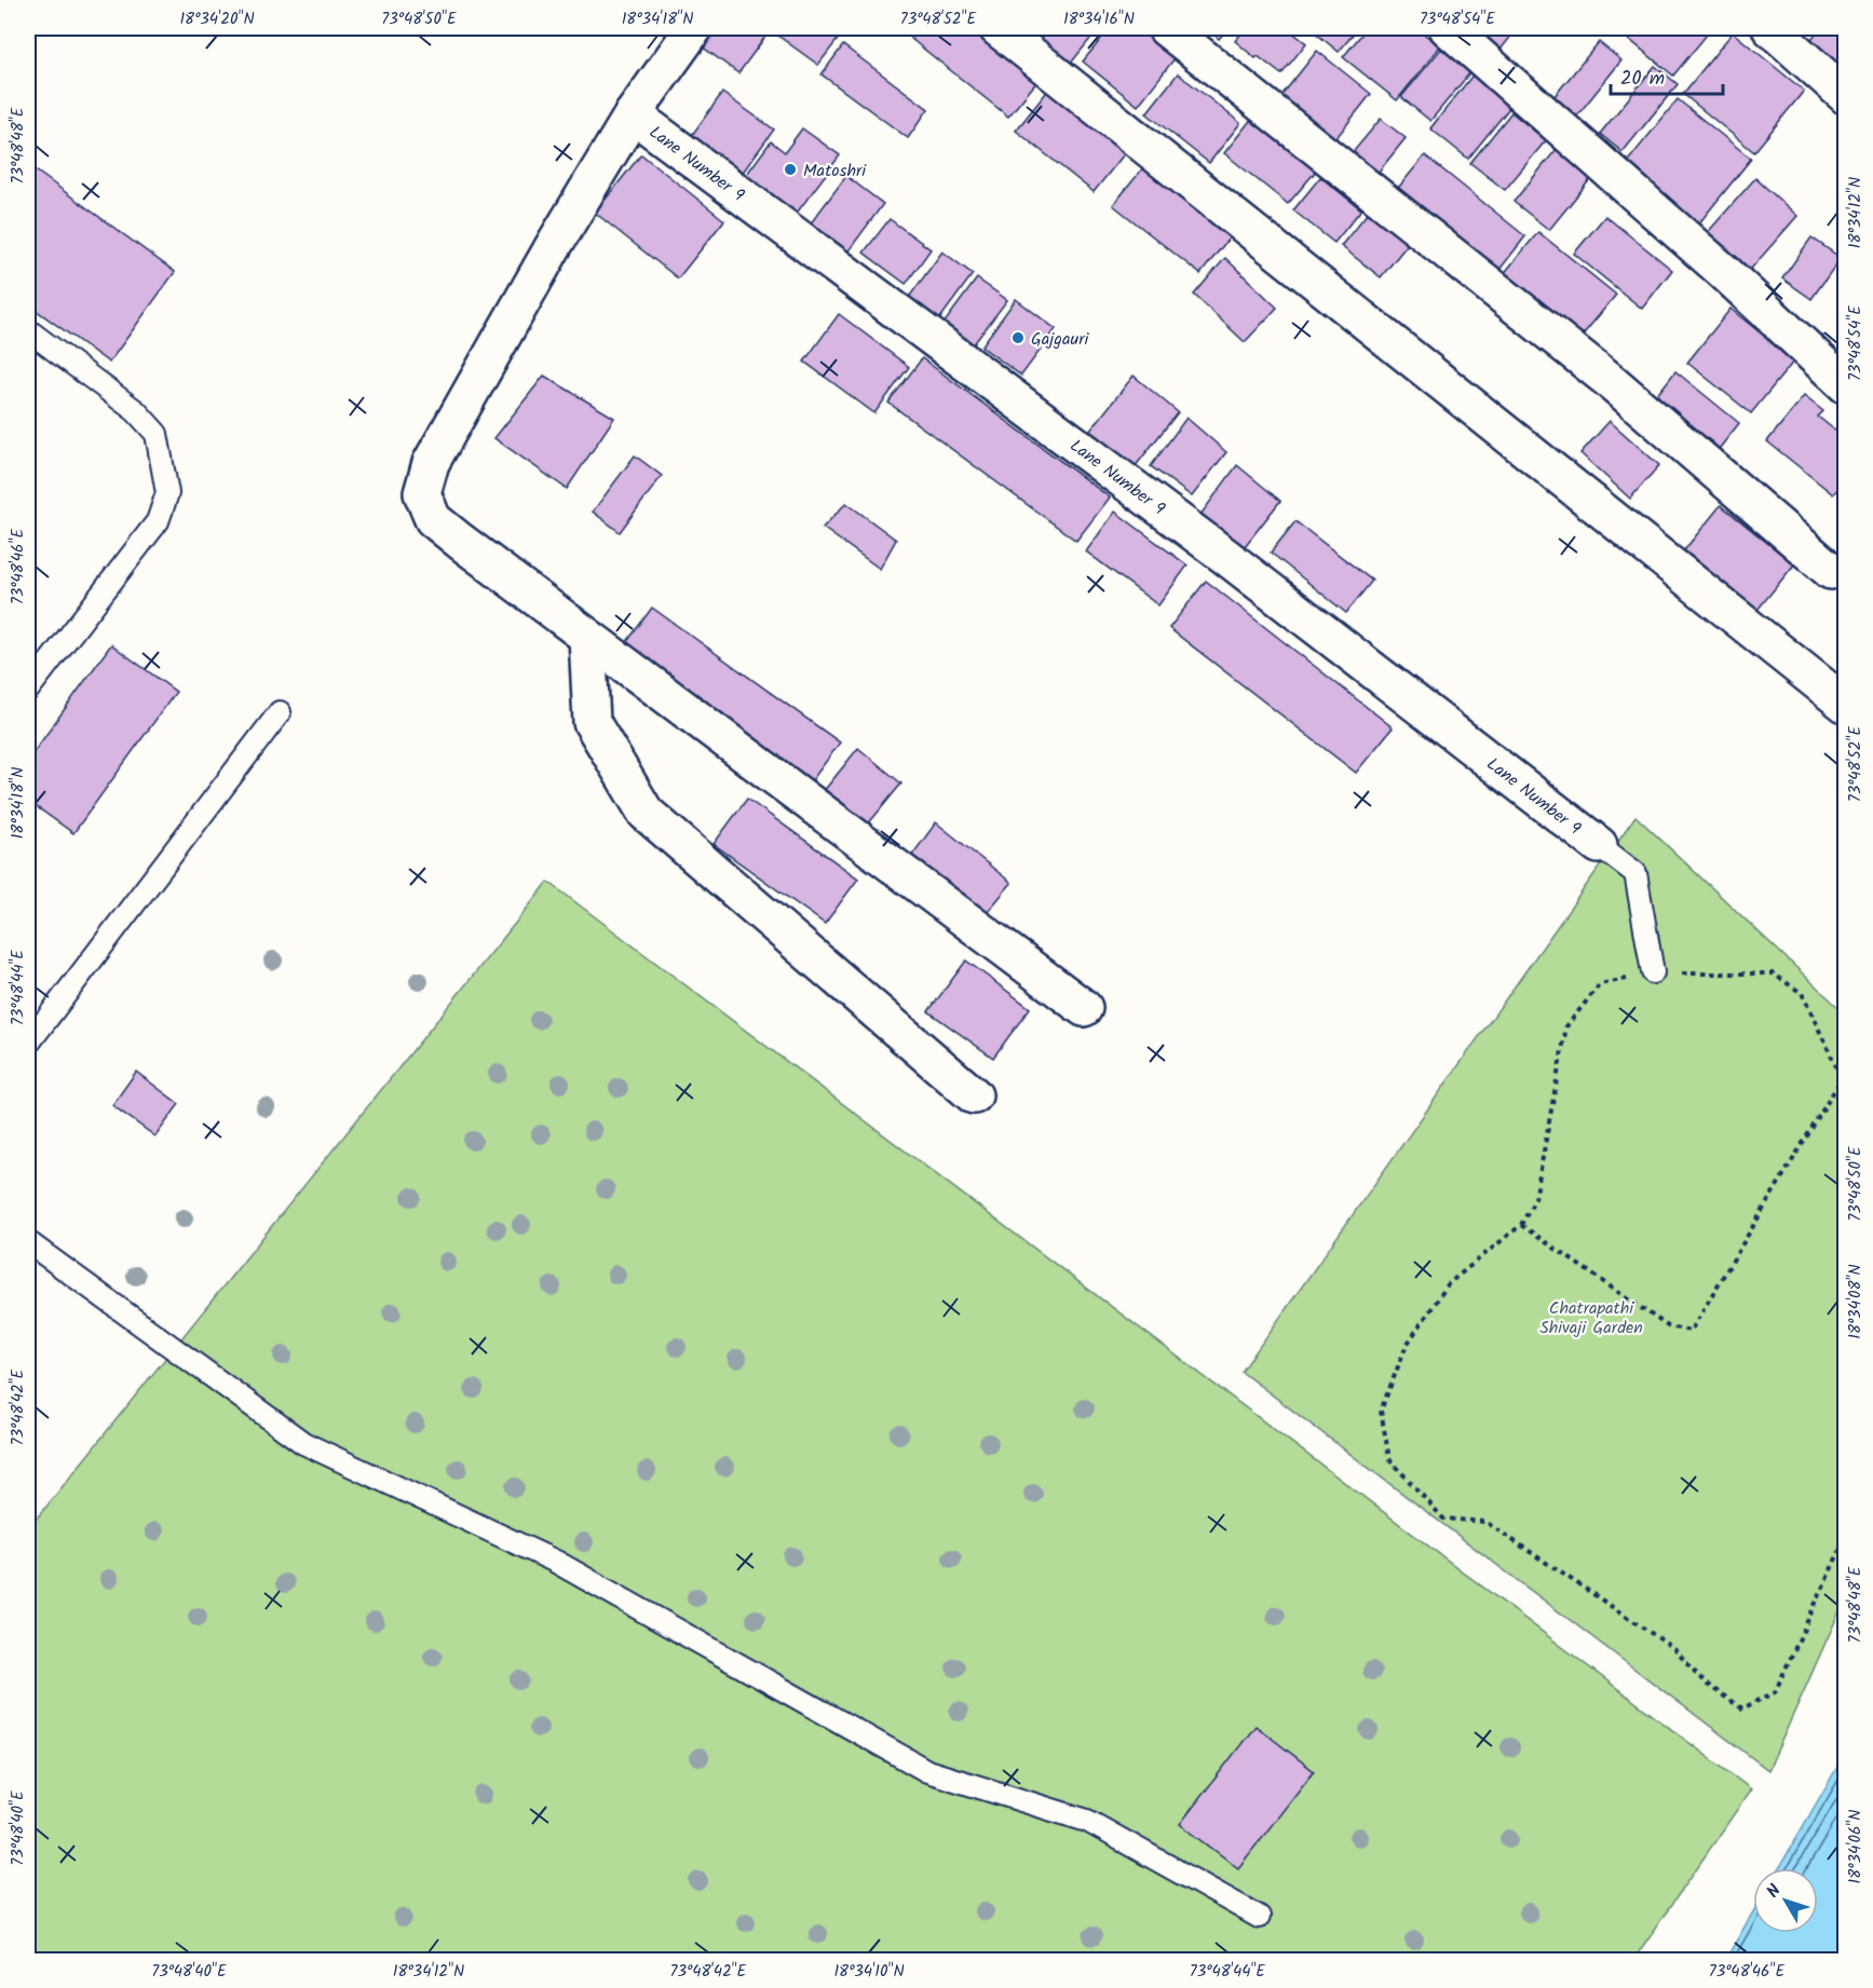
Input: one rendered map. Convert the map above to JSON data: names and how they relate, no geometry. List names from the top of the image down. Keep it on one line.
{"streets":{"street":["Lane Number 9"]},"parks":["Chatrapathi Shivaji Garden"],"places":["Matoshri","Gajgauri"],"scale_bar":"20 m","north":"top left","coordinates":["18°34'20\"N","73°48'50\"E","18°34'18\"N","73°48'52\"E","18°34'16\"N","73°48'54\"E","73°48'48\"E","18°34'12\"N","73°48'46\"E","73°48'44\"E","18°34'08\"N","73°48'42\"E","73°48'40\"E","18°34'06\"N","18°34'10\"N"]}
